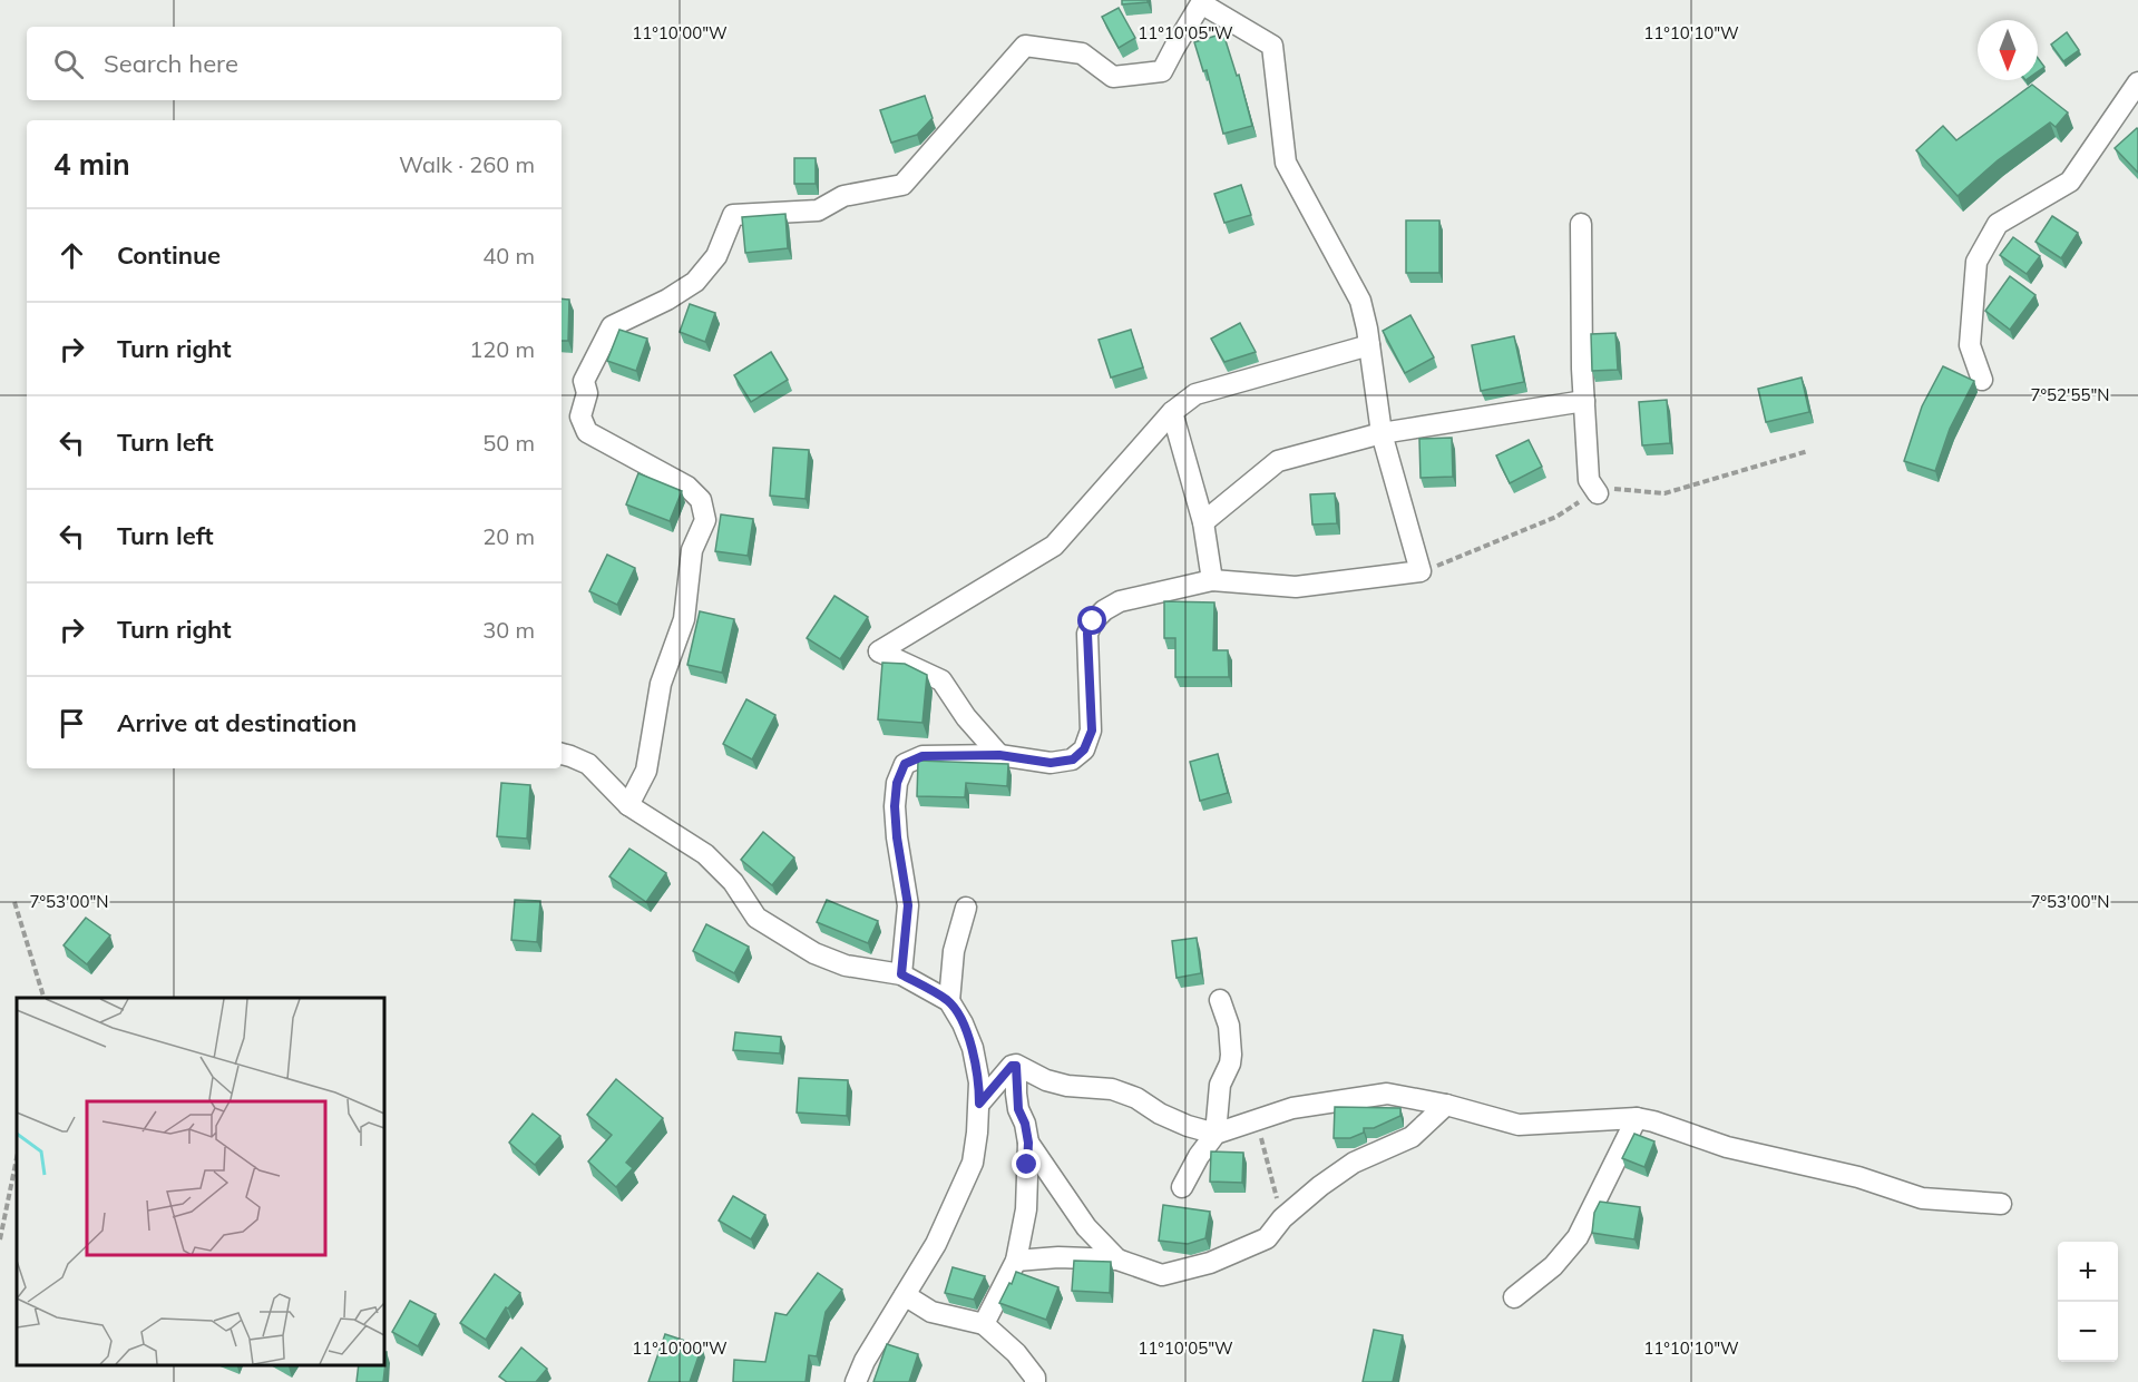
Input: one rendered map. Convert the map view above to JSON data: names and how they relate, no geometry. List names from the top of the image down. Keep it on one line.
{"north":"bottom","page":{"search":"Search here","heading":["4 min","Walk · 260 m"],"list":[["Continue","40 m"],["Turn right","120 m"],["Turn left","50 m"],["Turn left","20 m"],["Turn right","30 m"],"Arrive at destination"],"map_buttons":["+","−"]},"coordinates":["11°10'00\"W","11°10'05\"W","11°10'10\"W","7°52'55\"N","7°53'00\"N"]}
